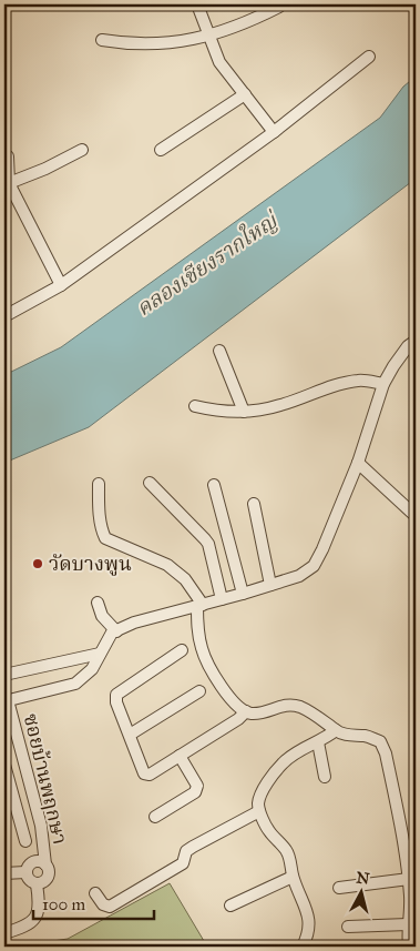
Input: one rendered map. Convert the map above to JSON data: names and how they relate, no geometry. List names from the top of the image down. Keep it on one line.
{"streets":{"street":["ซอยบ้านพฤกษา"]},"water":["คลองเชียงรากใหญ่"],"places":["วัดบางพูน"],"scale_bar":"100 m","north":"top"}
